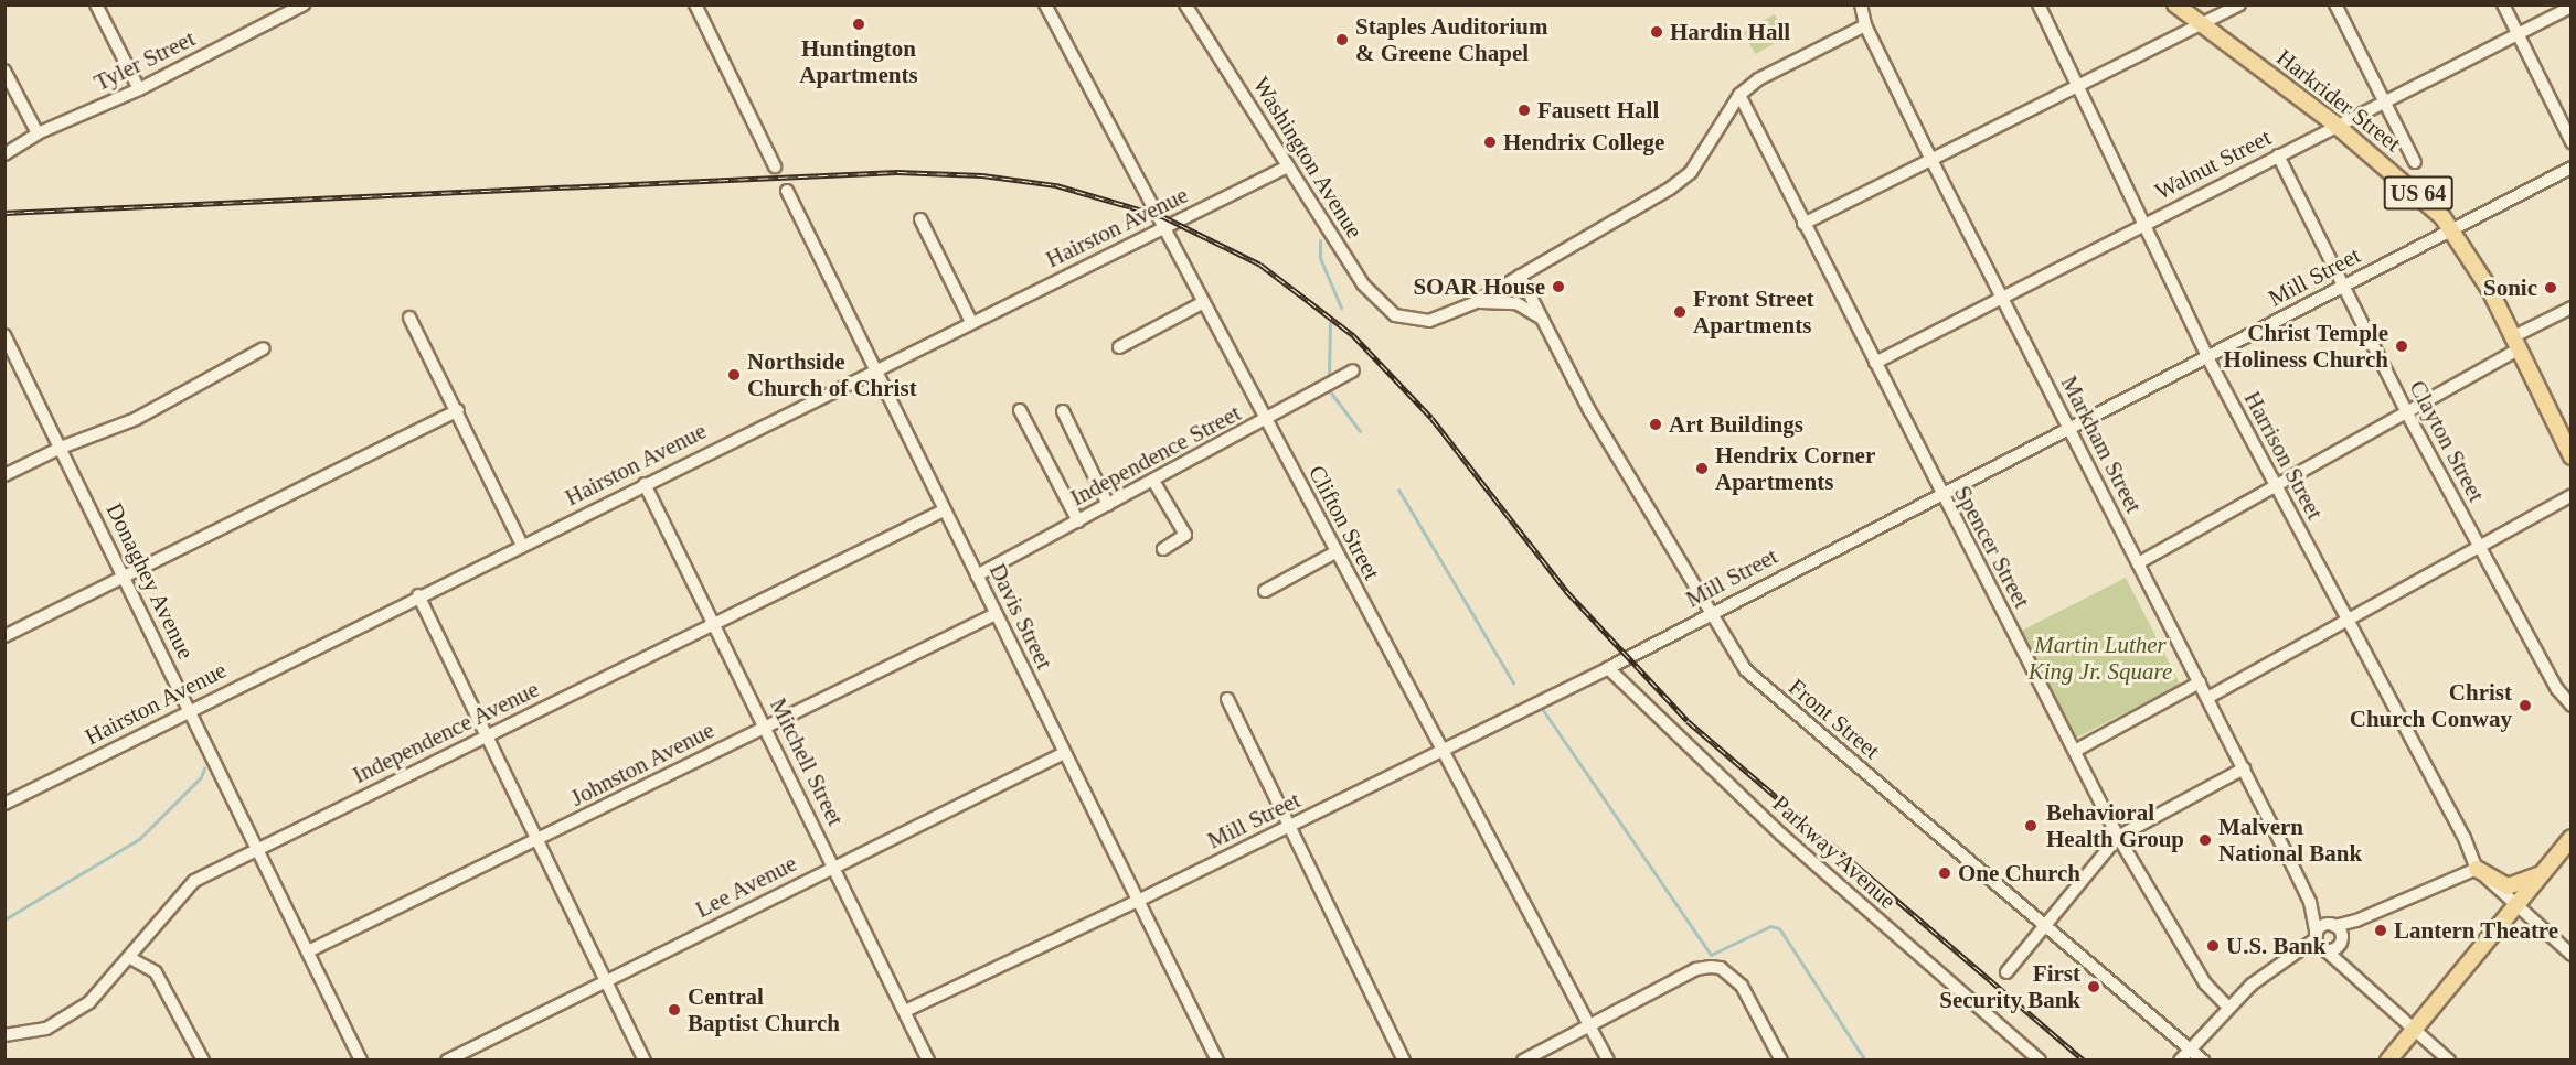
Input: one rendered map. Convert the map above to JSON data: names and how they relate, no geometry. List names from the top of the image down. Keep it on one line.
{"streets":{"main road":["Harkrider Street","US 64"],"street":["Tyler Street","Washington Avenue","Walnut Street","Hairston Avenue","Mill Street","Clayton Street","Markham Street","Independence Street","Harrison Street","Clifton Street","Spencer Street","Donaghey Avenue","Davis Street","Front Street","Independence Avenue","Mitchell Street","Johnston Avenue","Parkway Avenue","Lee Avenue"]},"crossings":[["Harkrider Street","Walnut Street"],["Harkrider Street","Mill Street"],["Washington Avenue","Hairston Avenue"],["Walnut Street","Clayton Street"],["Walnut Street","Markham Street"],["Walnut Street","Harrison Street"],["Walnut Street","Spencer Street"],["Hairston Avenue","Clifton Street"],["Hairston Avenue","Donaghey Avenue"],["Hairston Avenue","Davis Street"],["Hairston Avenue","Mitchell Street"],["Mill Street","Clayton Street"],["Mill Street","Markham Street"],["Mill Street","Harrison Street"],["Mill Street","Clifton Street"],["Mill Street","Spencer Street"],["Mill Street","Davis Street"],["Mill Street","Front Street"],["Mill Street","Mitchell Street"],["Mill Street","Parkway Avenue"],["Independence Street","Clifton Street"],["Independence Street","Davis Street"],["Donaghey Avenue","Independence Avenue"],["Donaghey Avenue","Johnston Avenue"],["Davis Street","Independence Avenue"],["Davis Street","Johnston Avenue"],["Davis Street","Lee Avenue"],["Independence Avenue","Mitchell Street"],["Mitchell Street","Johnston Avenue"],["Mitchell Street","Lee Avenue"]],"parks":["Martin Luther King Jr. Square"],"places":["Huntington Apartments","Hardin Hall","Staples Auditorium & Greene Chapel","Fausett Hall","Hendrix College","SOAR House","Sonic","Front Street Apartments","Christ Temple Holiness Church","Northside Church of Christ","Art Buildings","Hendrix Corner Apartments","Christ Church Conway","Behavioral Health Group","Malvern National Bank","One Church","Lantern Theatre","U.S. Bank","First Security Bank","Central Baptist Church"]}
